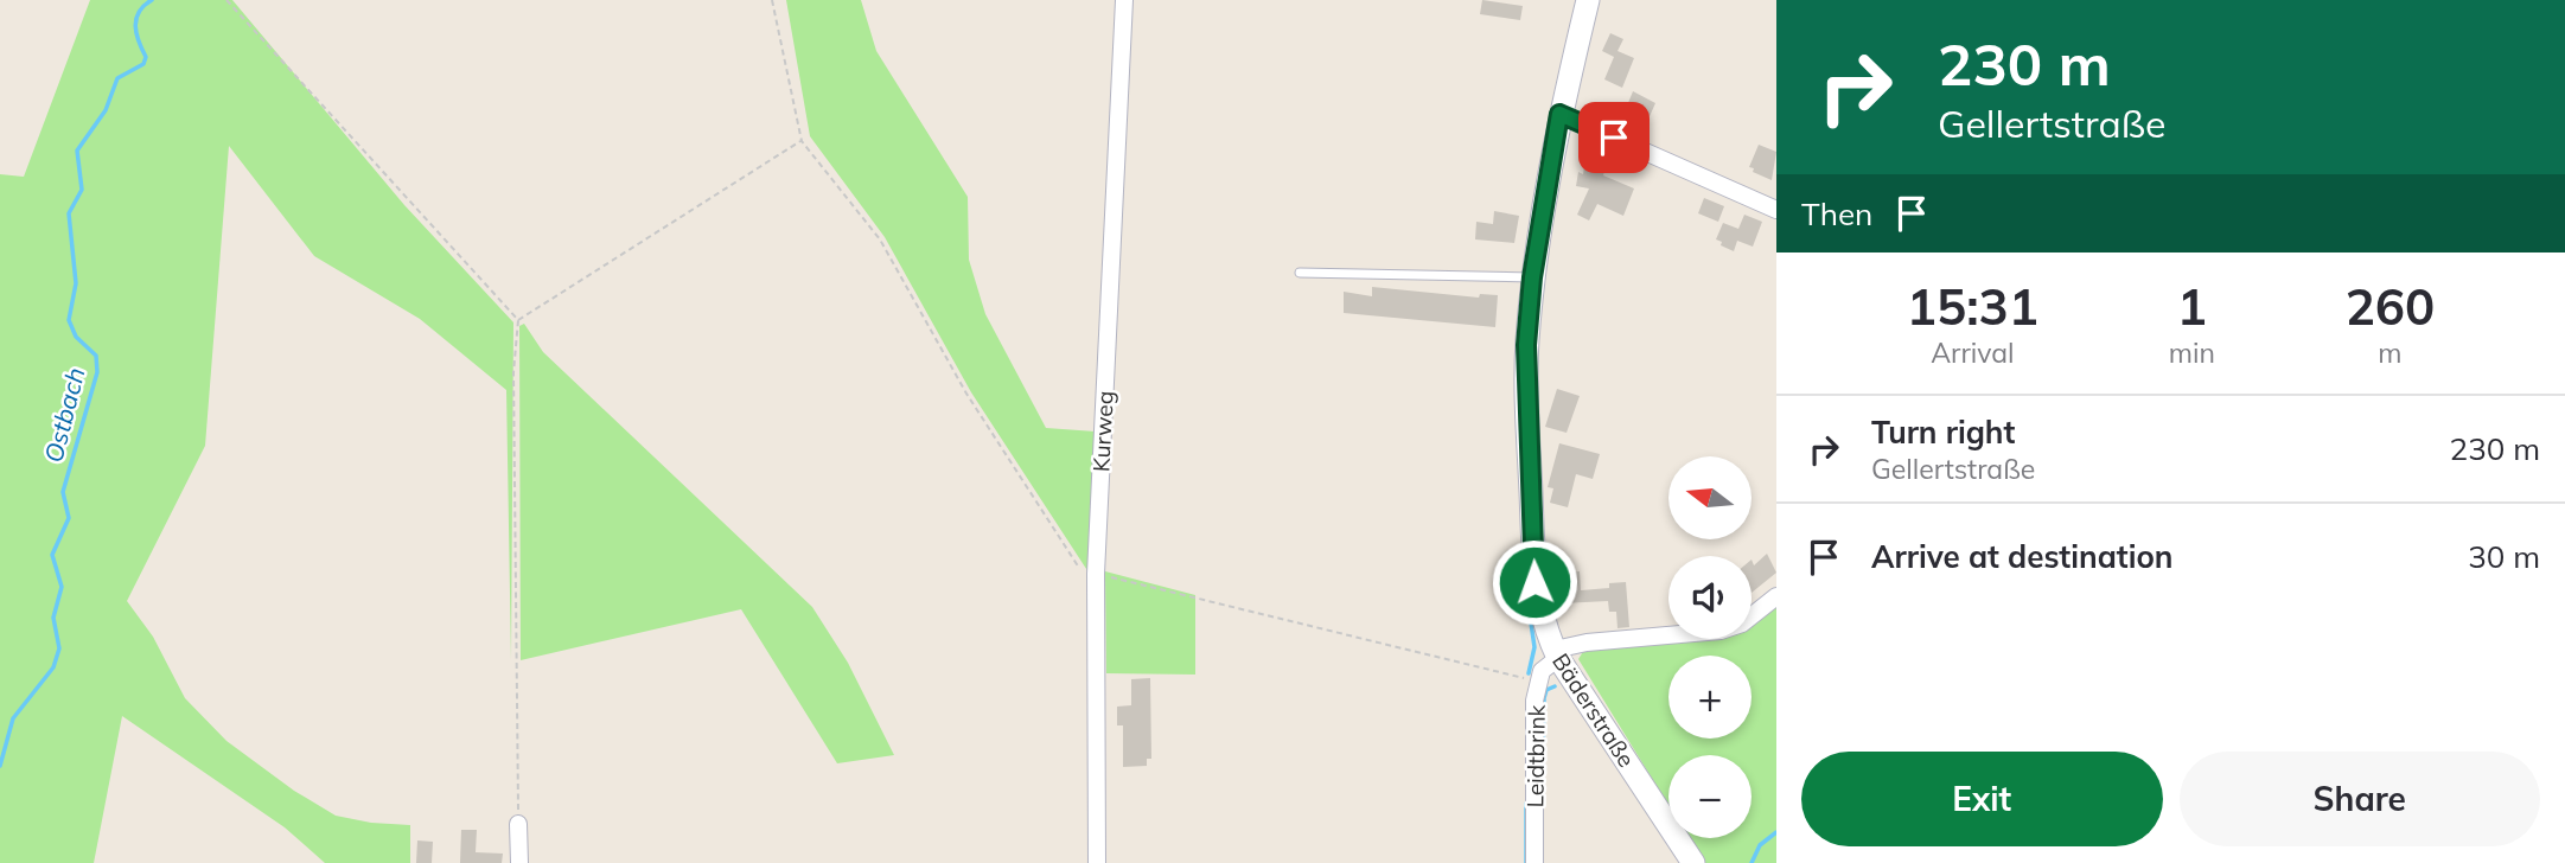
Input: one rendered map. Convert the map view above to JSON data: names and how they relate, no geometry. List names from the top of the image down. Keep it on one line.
{"streets":{"street":["Kurweg","Bäderstraße","Leidtbrink"]},"crossings":[["Bäderstraße","Leidtbrink"]],"water":["Ostbach"],"north":"left","page":{"turn":["230 m","Gellertstraße"],"then":"Then","eta":["15:31","Arrival","1","min","260","m"],"list":[{"name":"Turn right","note":"Gellertstraße","value":"230 m"},{"name":"Arrive at destination","value":"30 m"}],"map_buttons":["+","−"],"buttons":["Exit","Share"]}}
